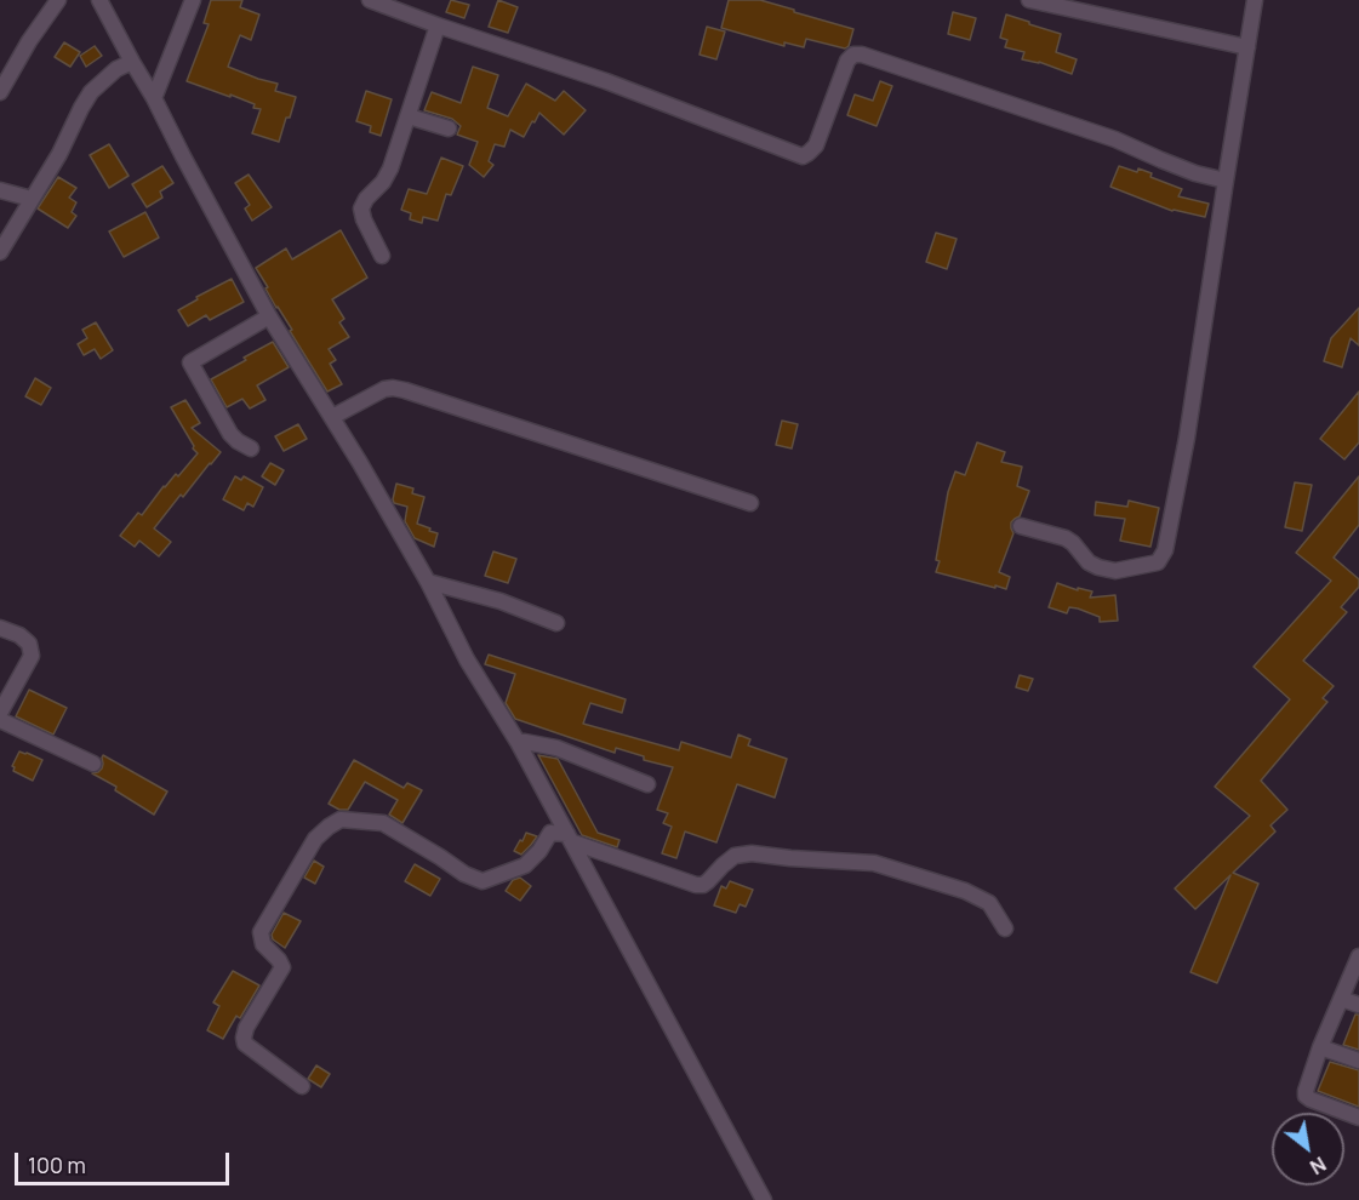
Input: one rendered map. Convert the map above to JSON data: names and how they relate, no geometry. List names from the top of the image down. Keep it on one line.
{"scale_bar":"100 m","north":"bottom right"}
